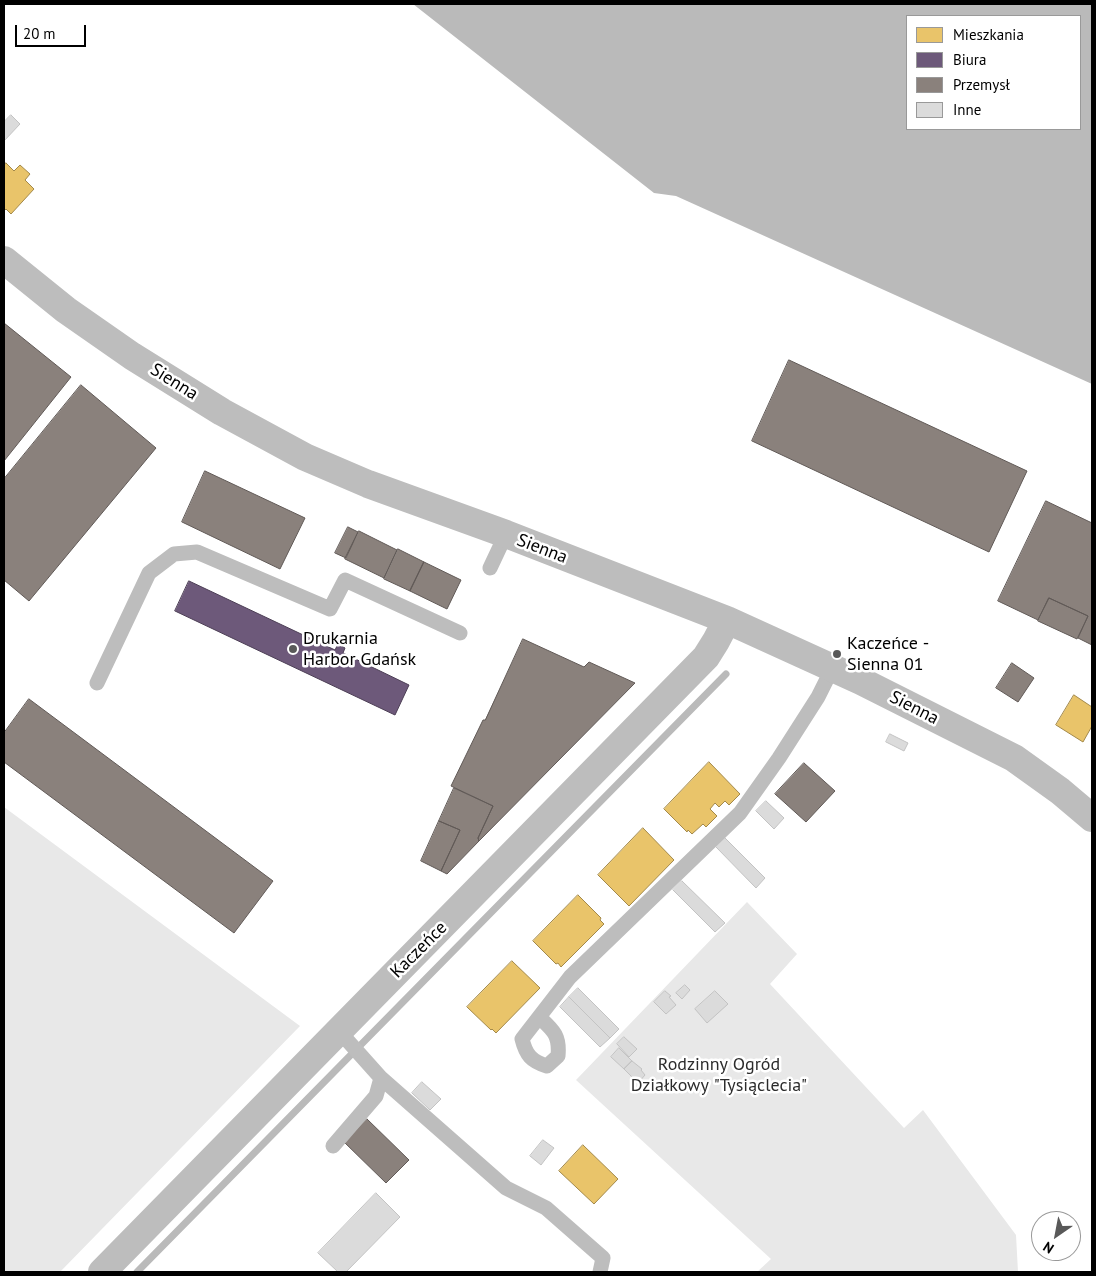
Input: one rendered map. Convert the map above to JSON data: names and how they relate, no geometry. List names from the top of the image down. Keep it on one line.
{"streets":{"street":["Sienna","Kaczeńce"]},"crossings":[["Sienna","Kaczeńce"]],"parks":["Rodzinny Ogród Działkowy \"Tysiąclecia\""],"places":["Drukarnia Harbor Gdańsk","Kaczeńce - Sienna 01"],"legend":["Mieszkania","Biura","Przemysł","Inne"],"scale_bar":"20 m","north":"bottom left"}
